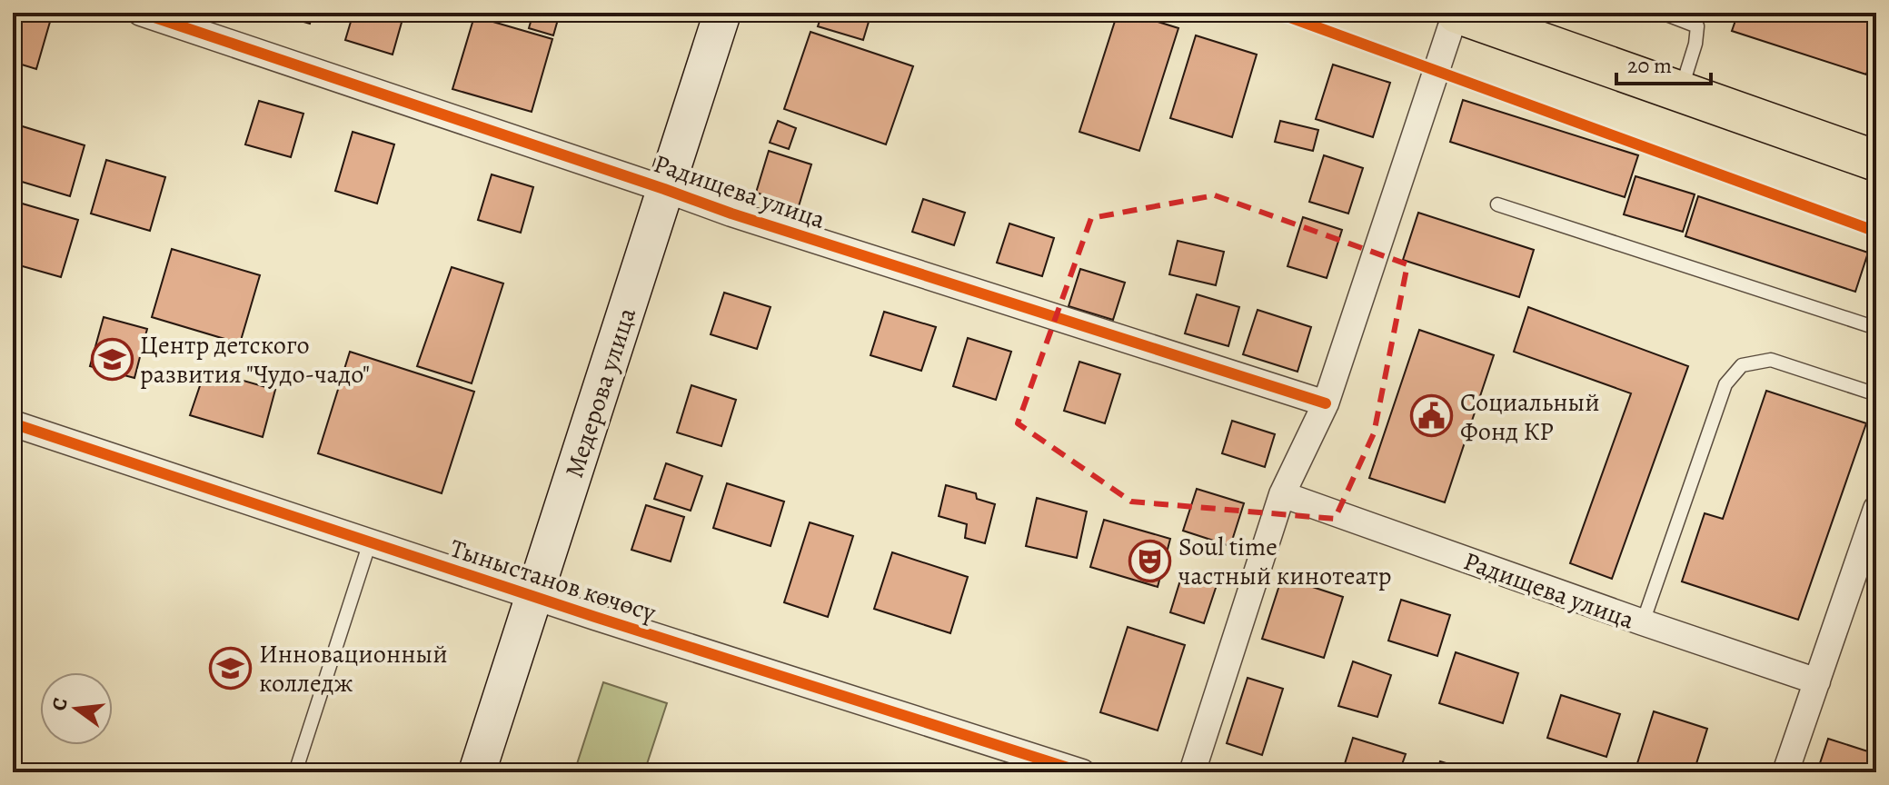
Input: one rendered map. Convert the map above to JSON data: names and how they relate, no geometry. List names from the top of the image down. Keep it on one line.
{"streets":{"main road":["Медерова улица"],"street":["Радищева улица","Тыныстанов көчөсү"]},"crossings":[["Радищева улица","Медерова улица"],["Медерова улица","Тыныстанов көчөсү"]],"places":{"school or university":["Центр детского развития \"Чудо-чадо\"","Инновационный колледж"],"public building":["Социальный Фонд КР"],"theatre":["Soul time частный кинотеатр"]},"scale_bar":"20 m","north":"left"}
